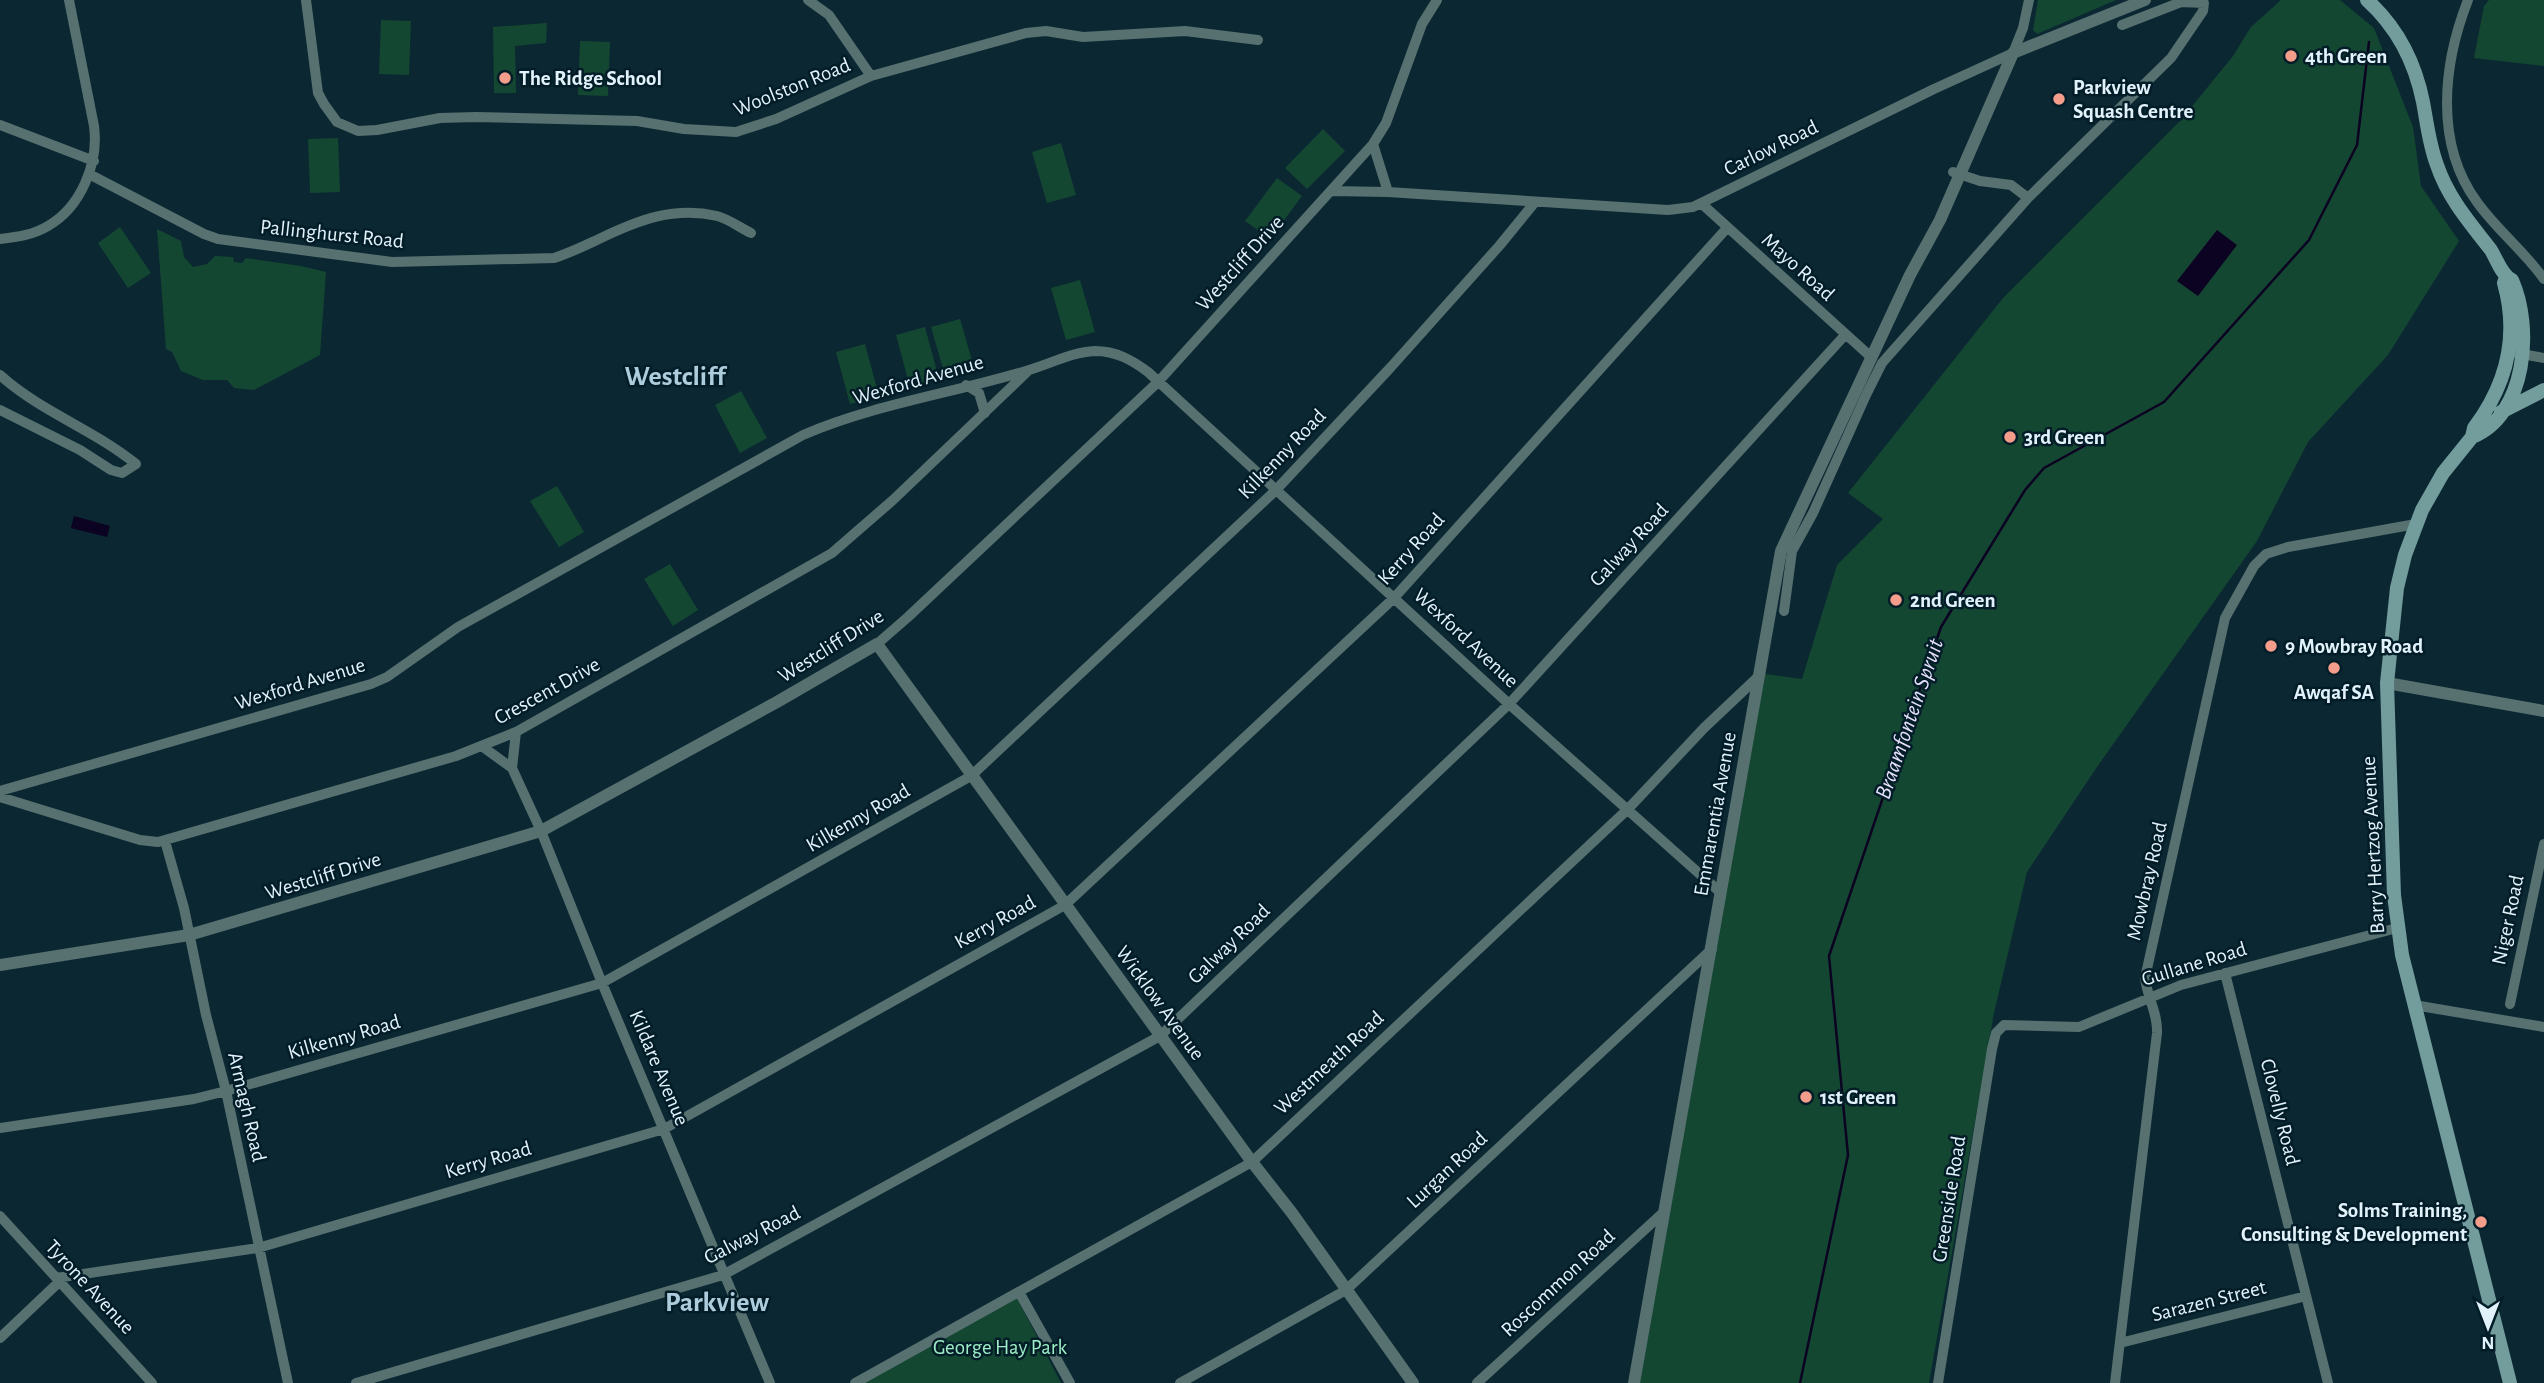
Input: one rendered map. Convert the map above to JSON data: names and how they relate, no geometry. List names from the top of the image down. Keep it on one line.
{"streets":{"main road":["Barry Hertzog Avenue"],"street":["Woolston Road","Carlow Road","Pallinghurst Road","Westcliff Drive","Mayo Road","Wexford Avenue","Kilkenny Road","Galway Road","Kerry Road","Crescent Drive","Emmarentia Avenue","Mowbray Road","Niger Road","Gullane Road","Wicklow Avenue","Westmeath Road","Kildare Avenue","Armagh Road","Clovelly Road","Lurgan Road","Greenside Road","Roscommon Road","Tyrone Avenue","Sarazen Street"]},"crossings":[["Carlow Road","Westcliff Drive"],["Carlow Road","Mayo Road"],["Carlow Road","Kilkenny Road"],["Carlow Road","Emmarentia Avenue"],["Westcliff Drive","Wexford Avenue"],["Westcliff Drive","Wicklow Avenue"],["Westcliff Drive","Kildare Avenue"],["Westcliff Drive","Armagh Road"],["Mayo Road","Galway Road"],["Mayo Road","Kerry Road"],["Mayo Road","Emmarentia Avenue"],["Wexford Avenue","Kilkenny Road"],["Wexford Avenue","Galway Road"],["Wexford Avenue","Kerry Road"],["Wexford Avenue","Crescent Drive"],["Wexford Avenue","Emmarentia Avenue"],["Wexford Avenue","Westmeath Road"],["Kilkenny Road","Wicklow Avenue"],["Kilkenny Road","Kildare Avenue"],["Kilkenny Road","Armagh Road"],["Galway Road","Wicklow Avenue"],["Galway Road","Kildare Avenue"],["Kerry Road","Wicklow Avenue"],["Kerry Road","Kildare Avenue"],["Kerry Road","Armagh Road"],["Kerry Road","Tyrone Avenue"],["Crescent Drive","Kildare Avenue"],["Crescent Drive","Armagh Road"],["Emmarentia Avenue","Westmeath Road"],["Emmarentia Avenue","Lurgan Road"],["Emmarentia Avenue","Roscommon Road"],["Barry Hertzog Avenue","Mowbray Road"],["Barry Hertzog Avenue","Gullane Road"],["Mowbray Road","Gullane Road"],["Mowbray Road","Sarazen Street"],["Gullane Road","Clovelly Road"],["Gullane Road","Greenside Road"],["Wicklow Avenue","Westmeath Road"],["Wicklow Avenue","Lurgan Road"],["Clovelly Road","Sarazen Street"]],"districts":["Westcliff","Parkview"],"water":["Braamfontein Spruit"],"parks":["George Hay Park"],"places":["4th Green","The Ridge School","Parkview Squash Centre","3rd Green","2nd Green","9 Mowbray Road","Awqaf SA","1st Green","Solms Training, Consulting & Development"],"north":"bottom"}
